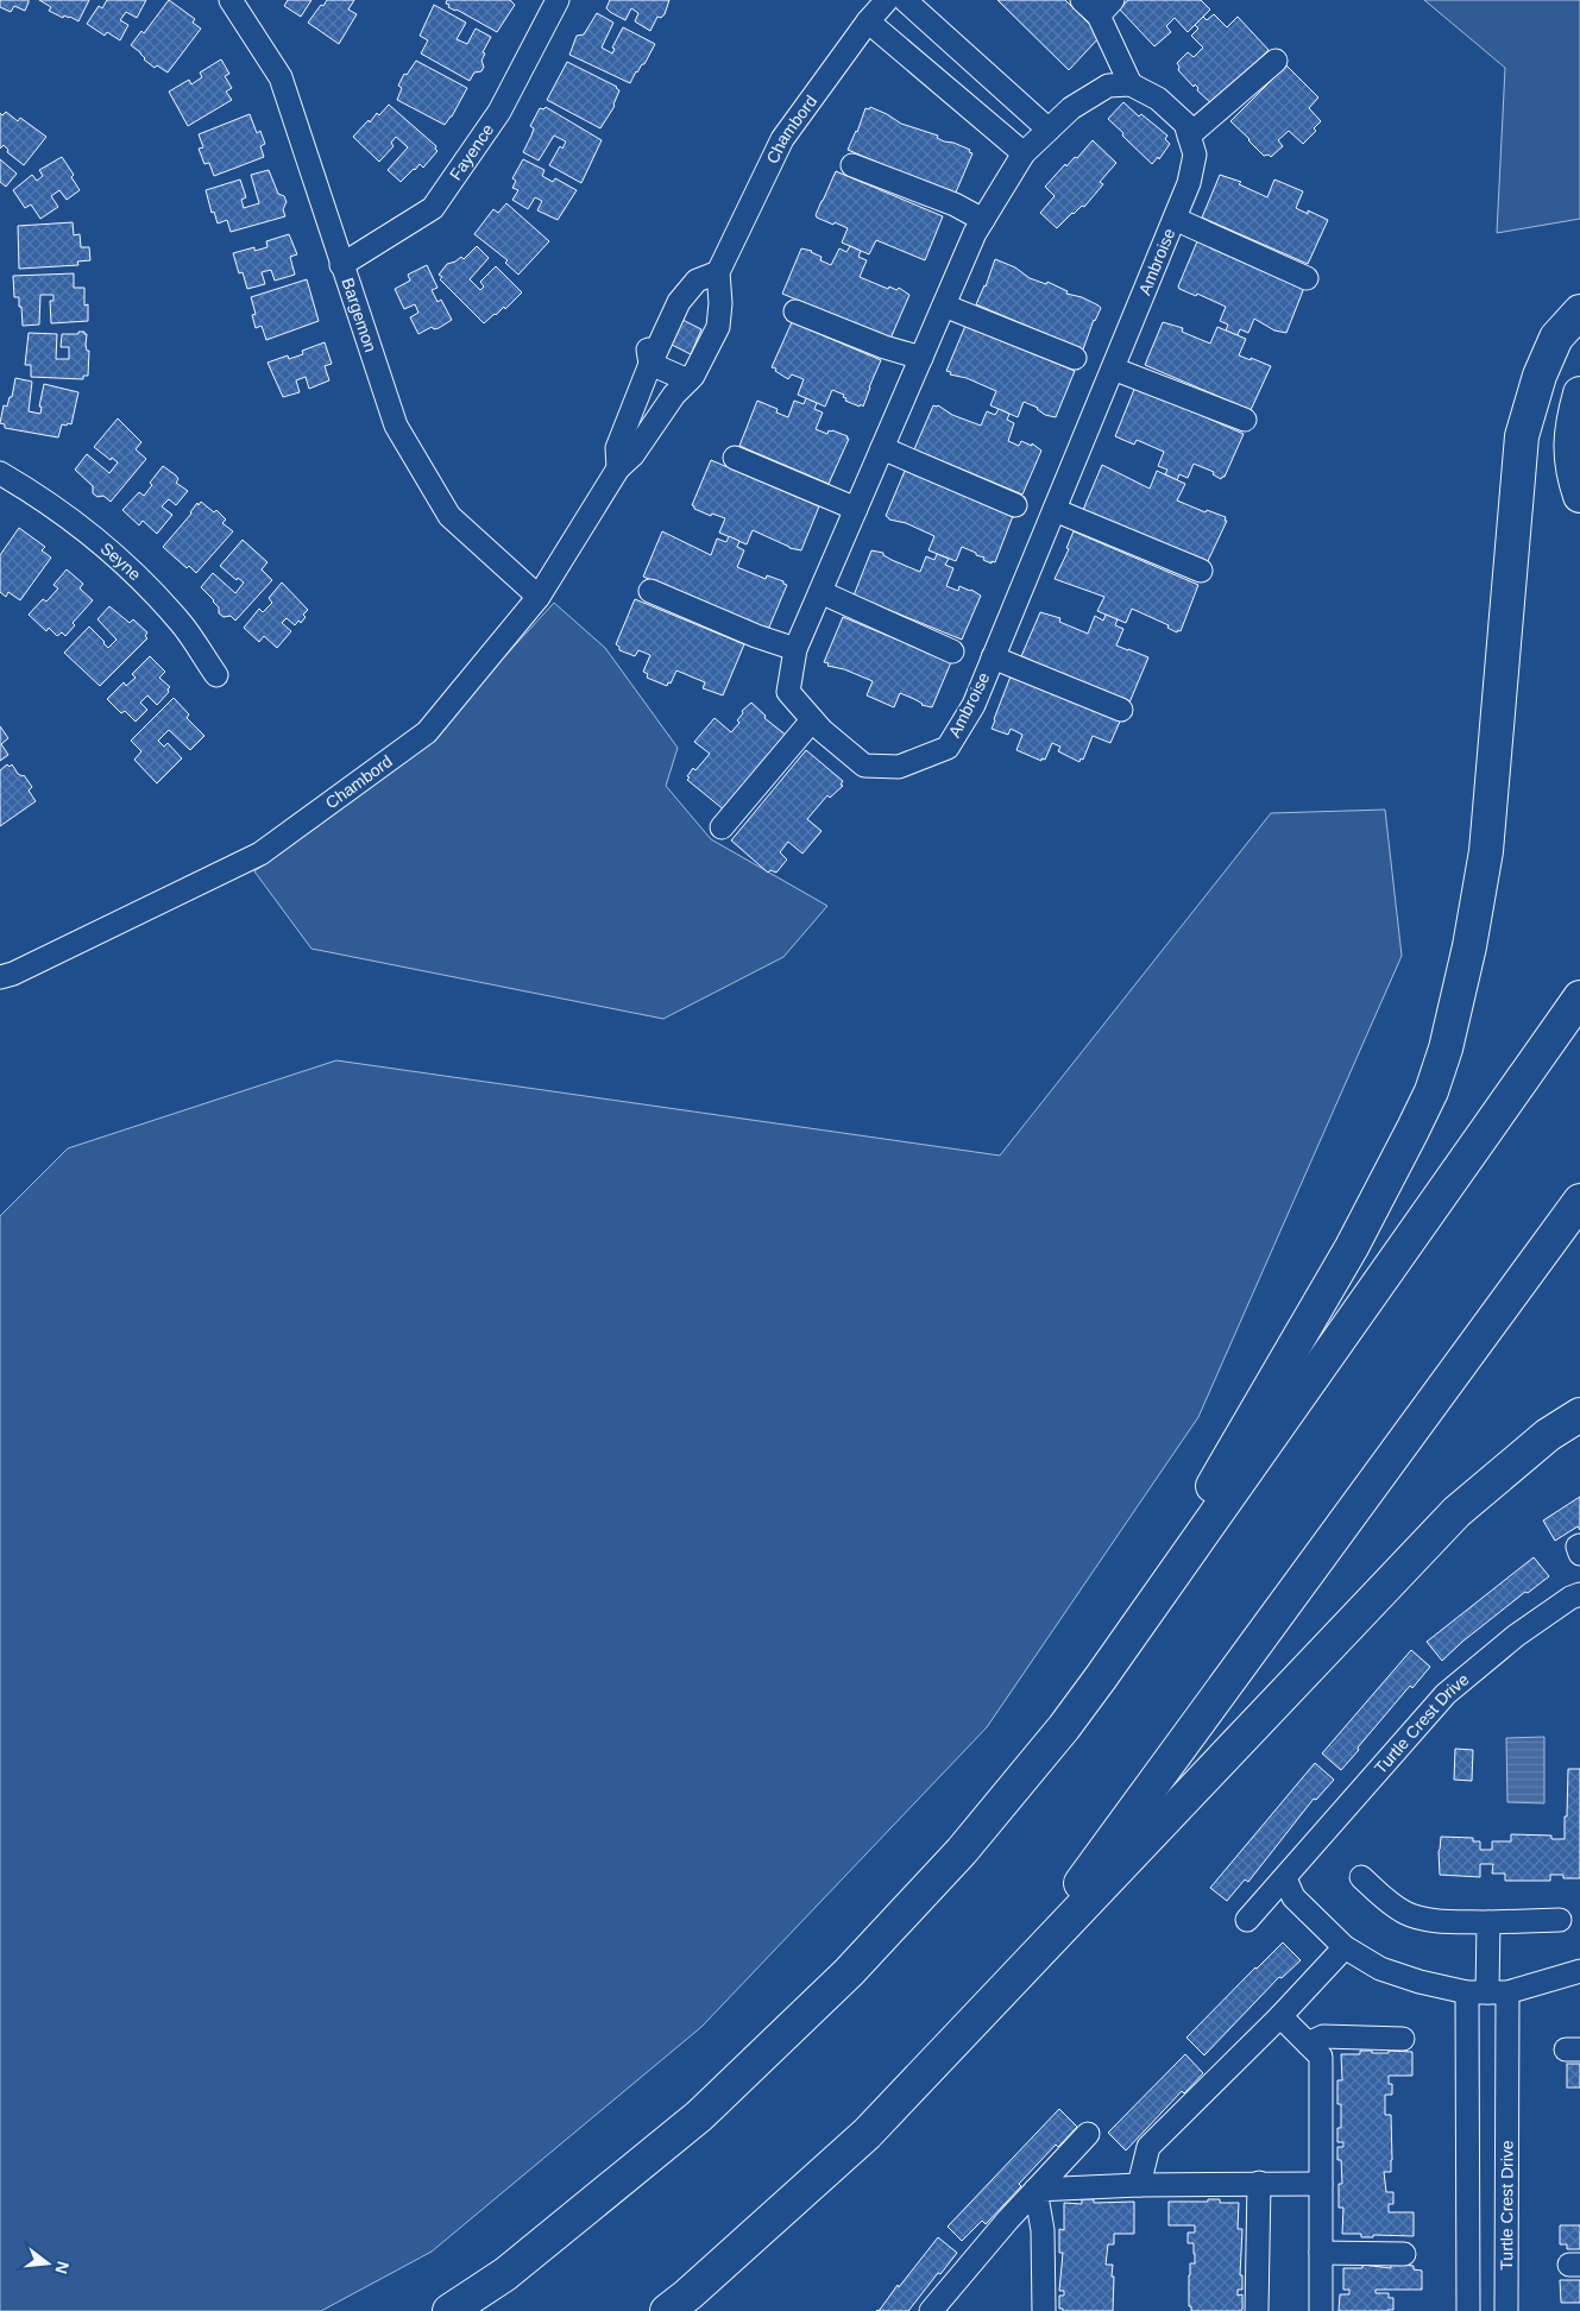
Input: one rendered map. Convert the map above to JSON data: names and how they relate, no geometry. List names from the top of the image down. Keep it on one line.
{"streets":{"street":["Chambord","Fayence","Ambroise","Bargemon","Seyne","Turtle Crest Drive"]},"crossings":[["Chambord","Bargemon"],["Fayence","Bargemon"]],"north":"right"}
